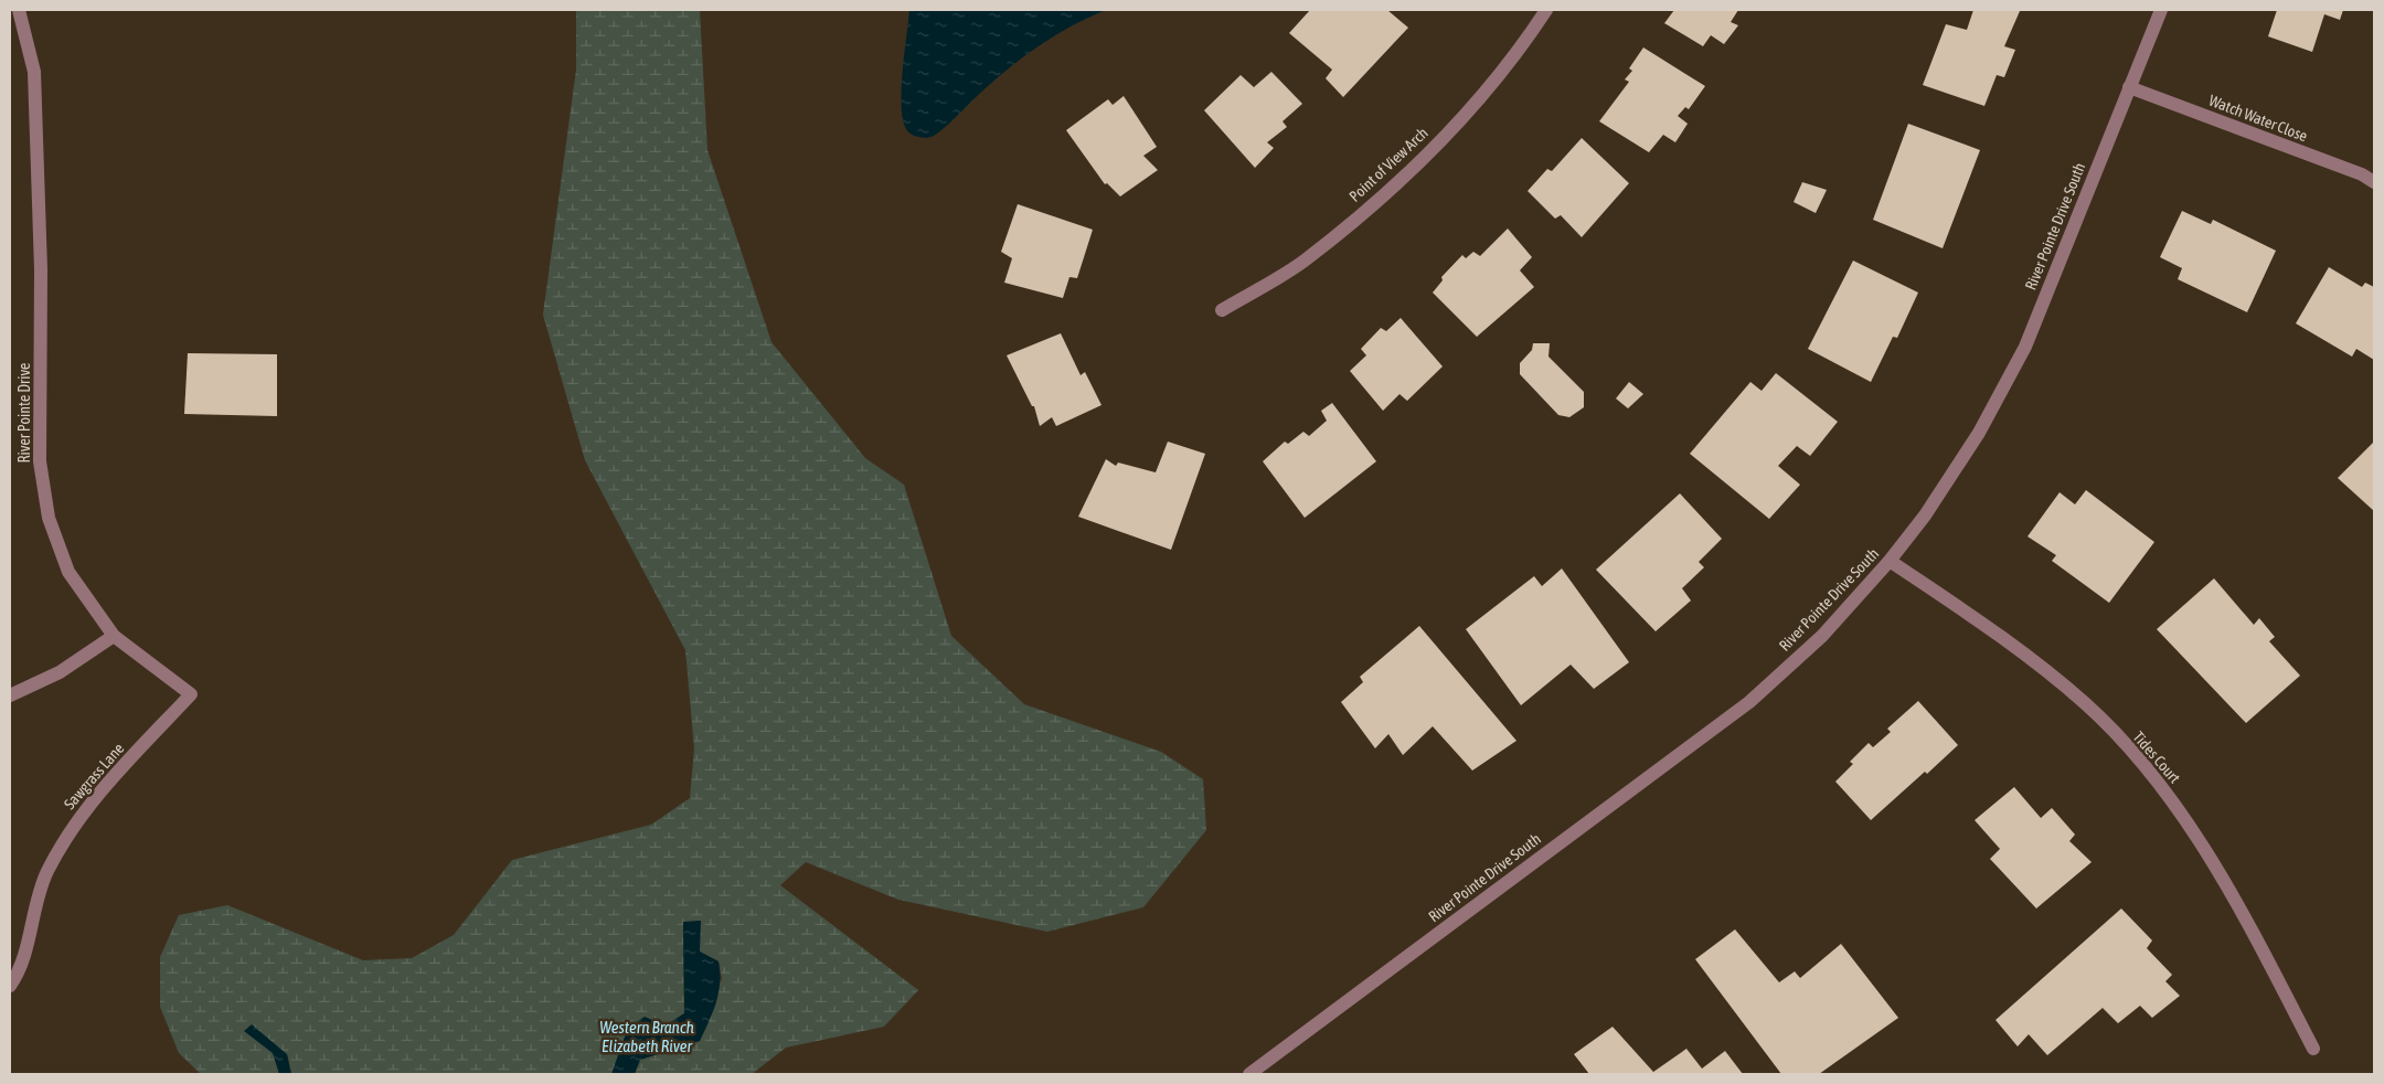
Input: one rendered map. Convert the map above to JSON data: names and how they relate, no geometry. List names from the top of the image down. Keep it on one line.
{"streets":{"street":["Watch Water Close","Point of View Arch","River Pointe Drive South","River Pointe Drive","Tides Court","Sawgrass Lane"]},"crossings":[["Watch Water Close","River Pointe Drive South"],["River Pointe Drive South","Tides Court"],["River Pointe Drive","Sawgrass Lane"]],"water":["Western Branch Elizabeth River"]}
